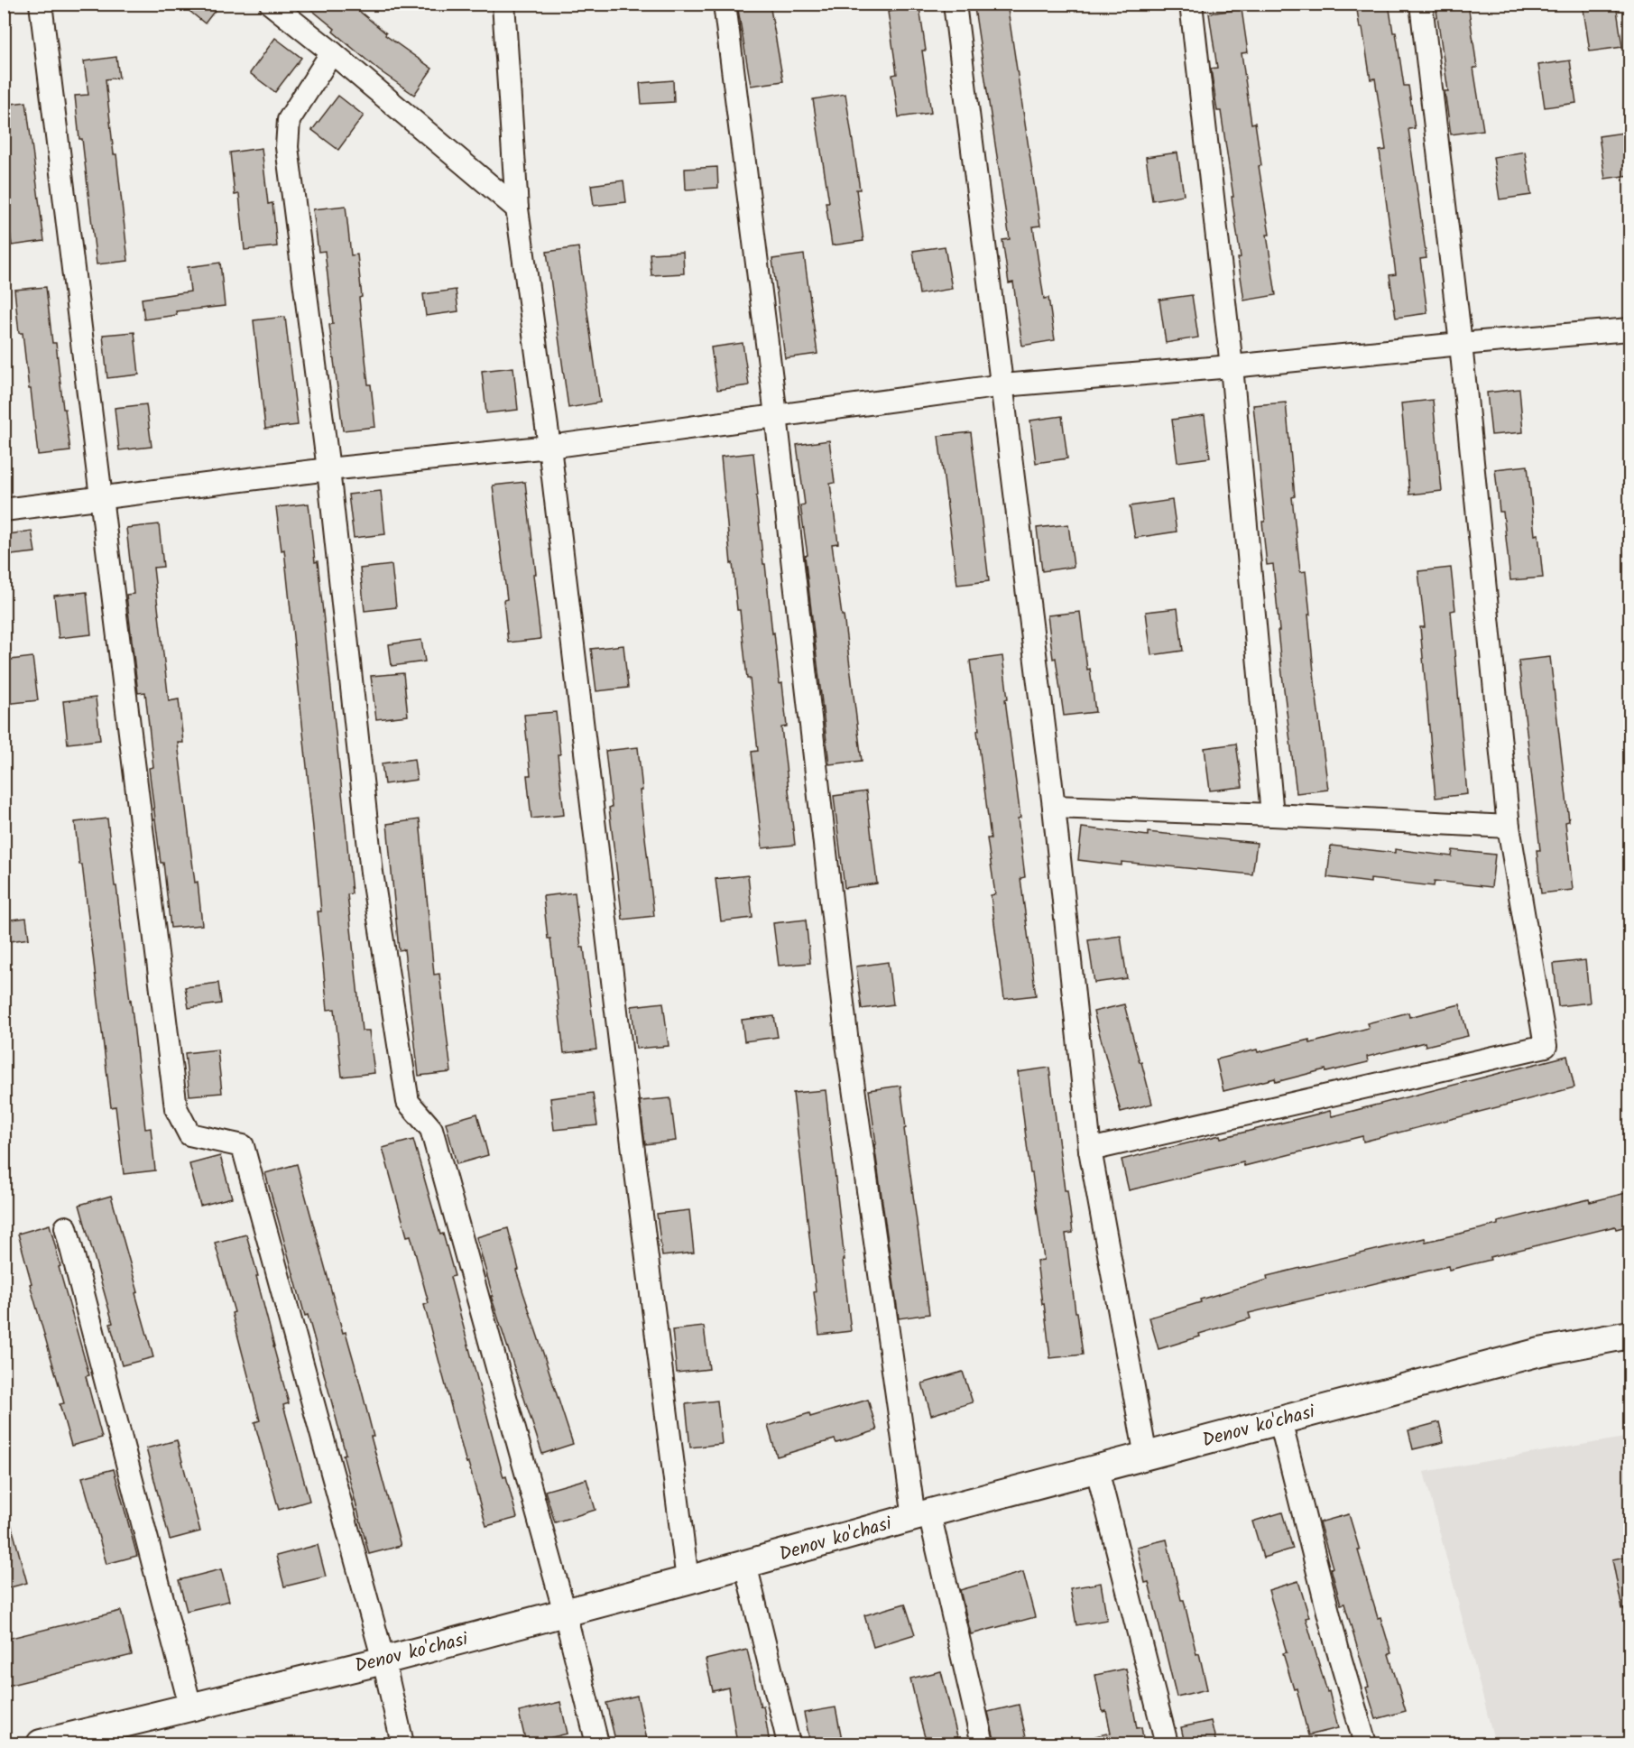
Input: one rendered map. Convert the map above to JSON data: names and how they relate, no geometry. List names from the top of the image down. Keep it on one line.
{"streets":{"street":["Denov ko'chasi"]}}
